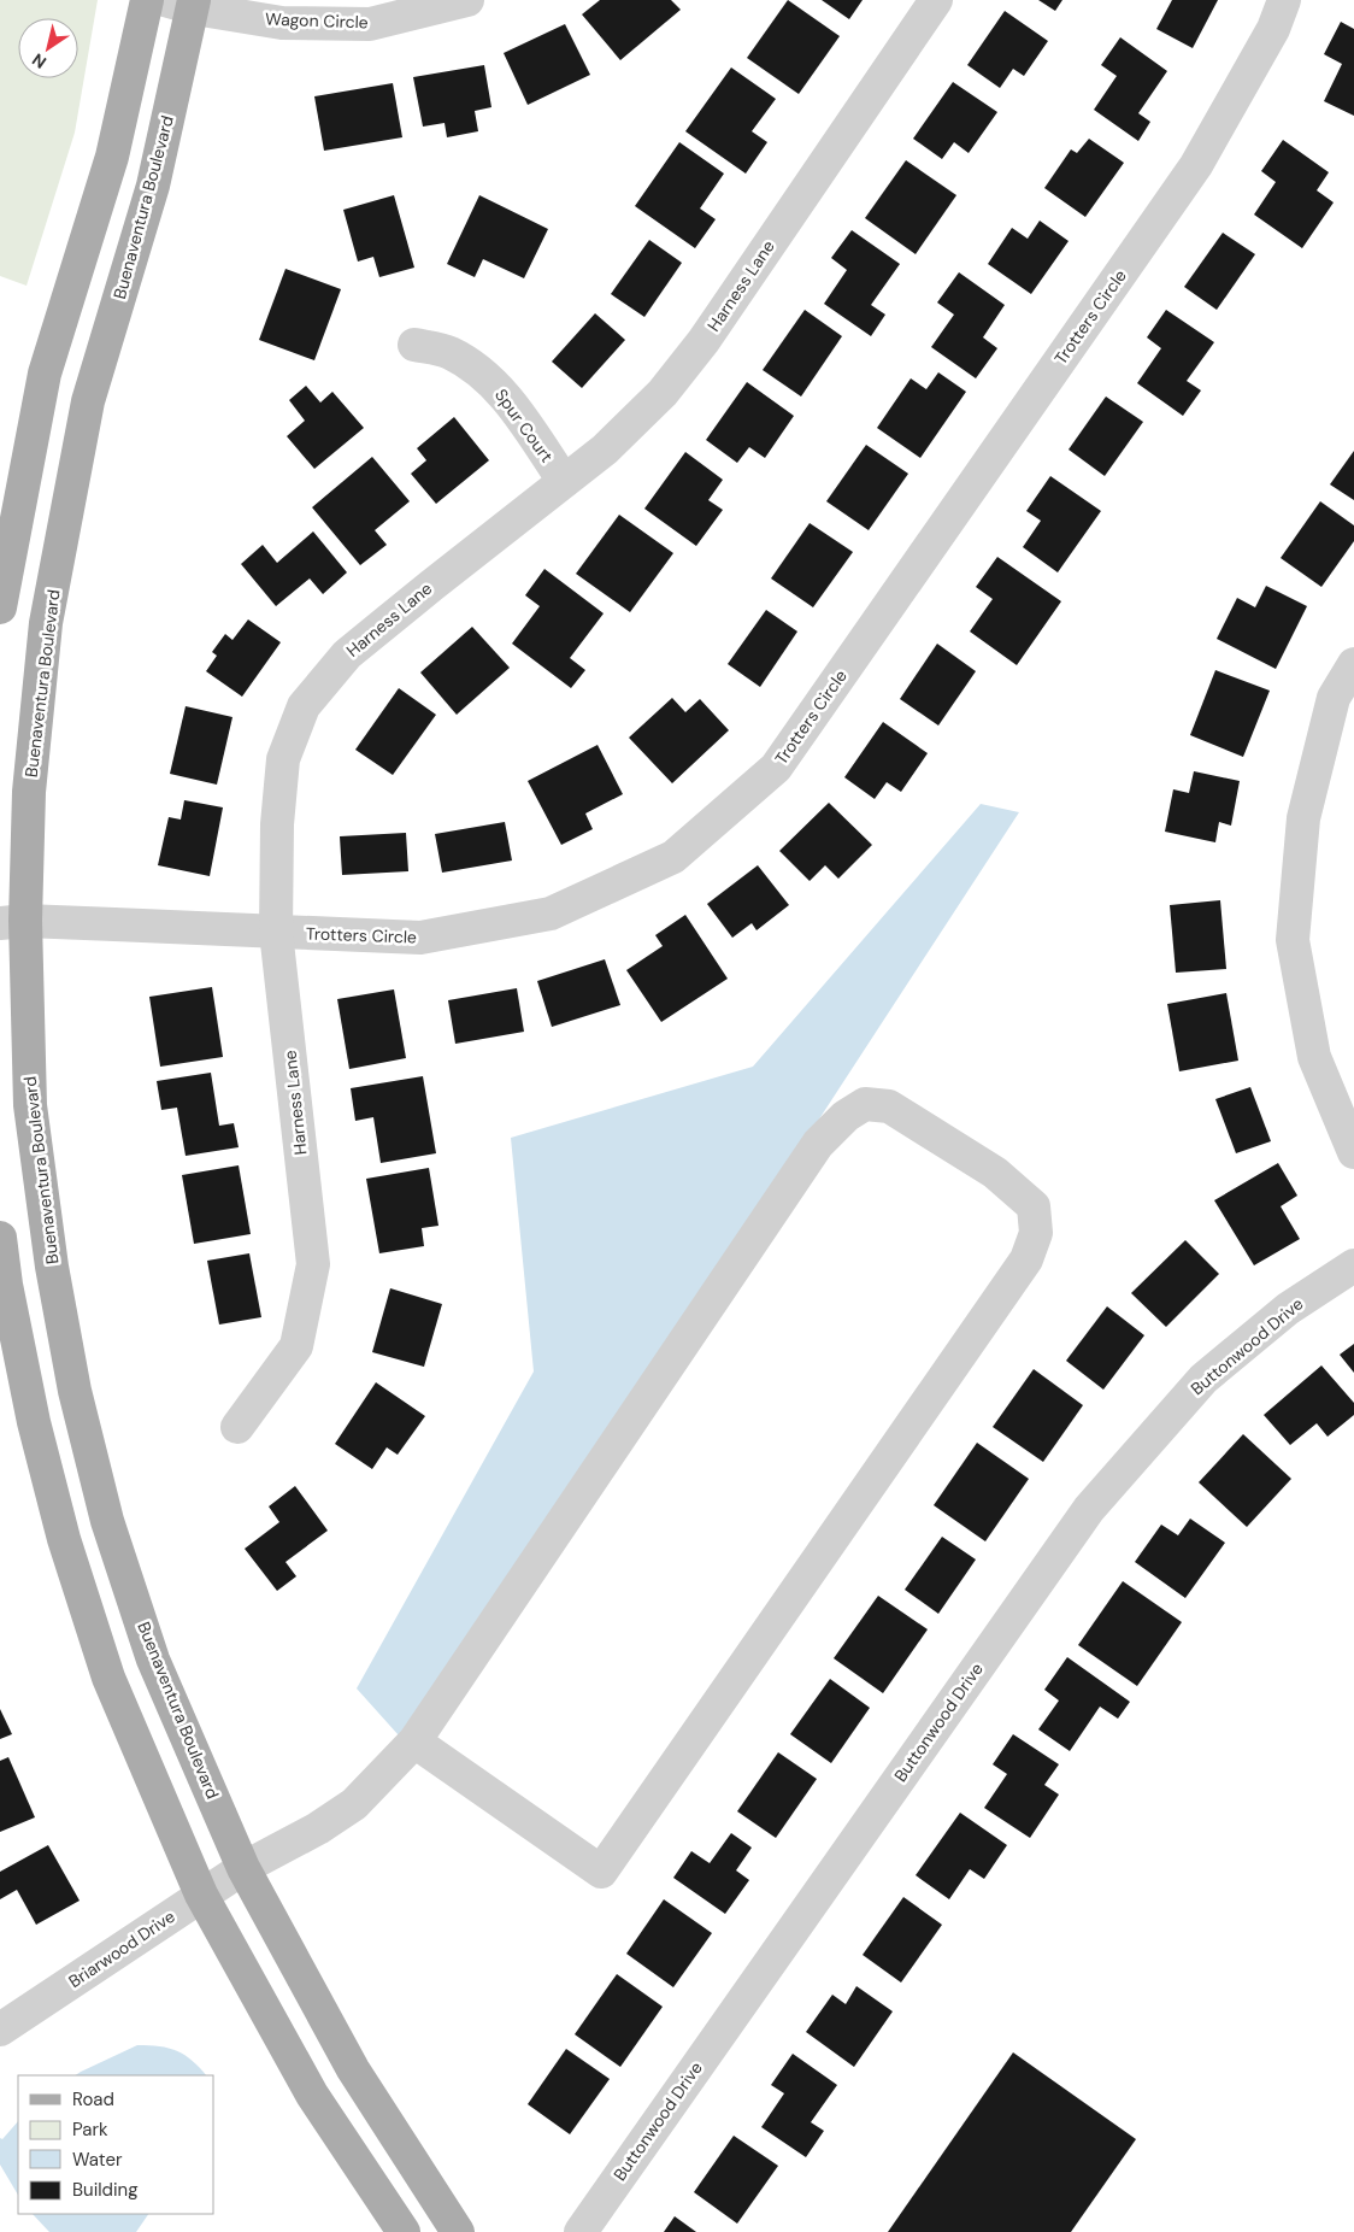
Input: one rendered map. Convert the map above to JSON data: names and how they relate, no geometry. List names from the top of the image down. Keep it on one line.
{"streets":{"main road":["Buenaventura Boulevard"],"street":["Wagon Circle","Harness Lane","Trotters Circle","Spur Court","Buttonwood Drive","Briarwood Drive"]},"crossings":[["Wagon Circle","Buenaventura Boulevard"],["Buenaventura Boulevard","Trotters Circle"],["Buenaventura Boulevard","Briarwood Drive"],["Harness Lane","Trotters Circle"],["Harness Lane","Spur Court"]],"legend":["Road","Park","Water","Building"],"north":"bottom left"}
